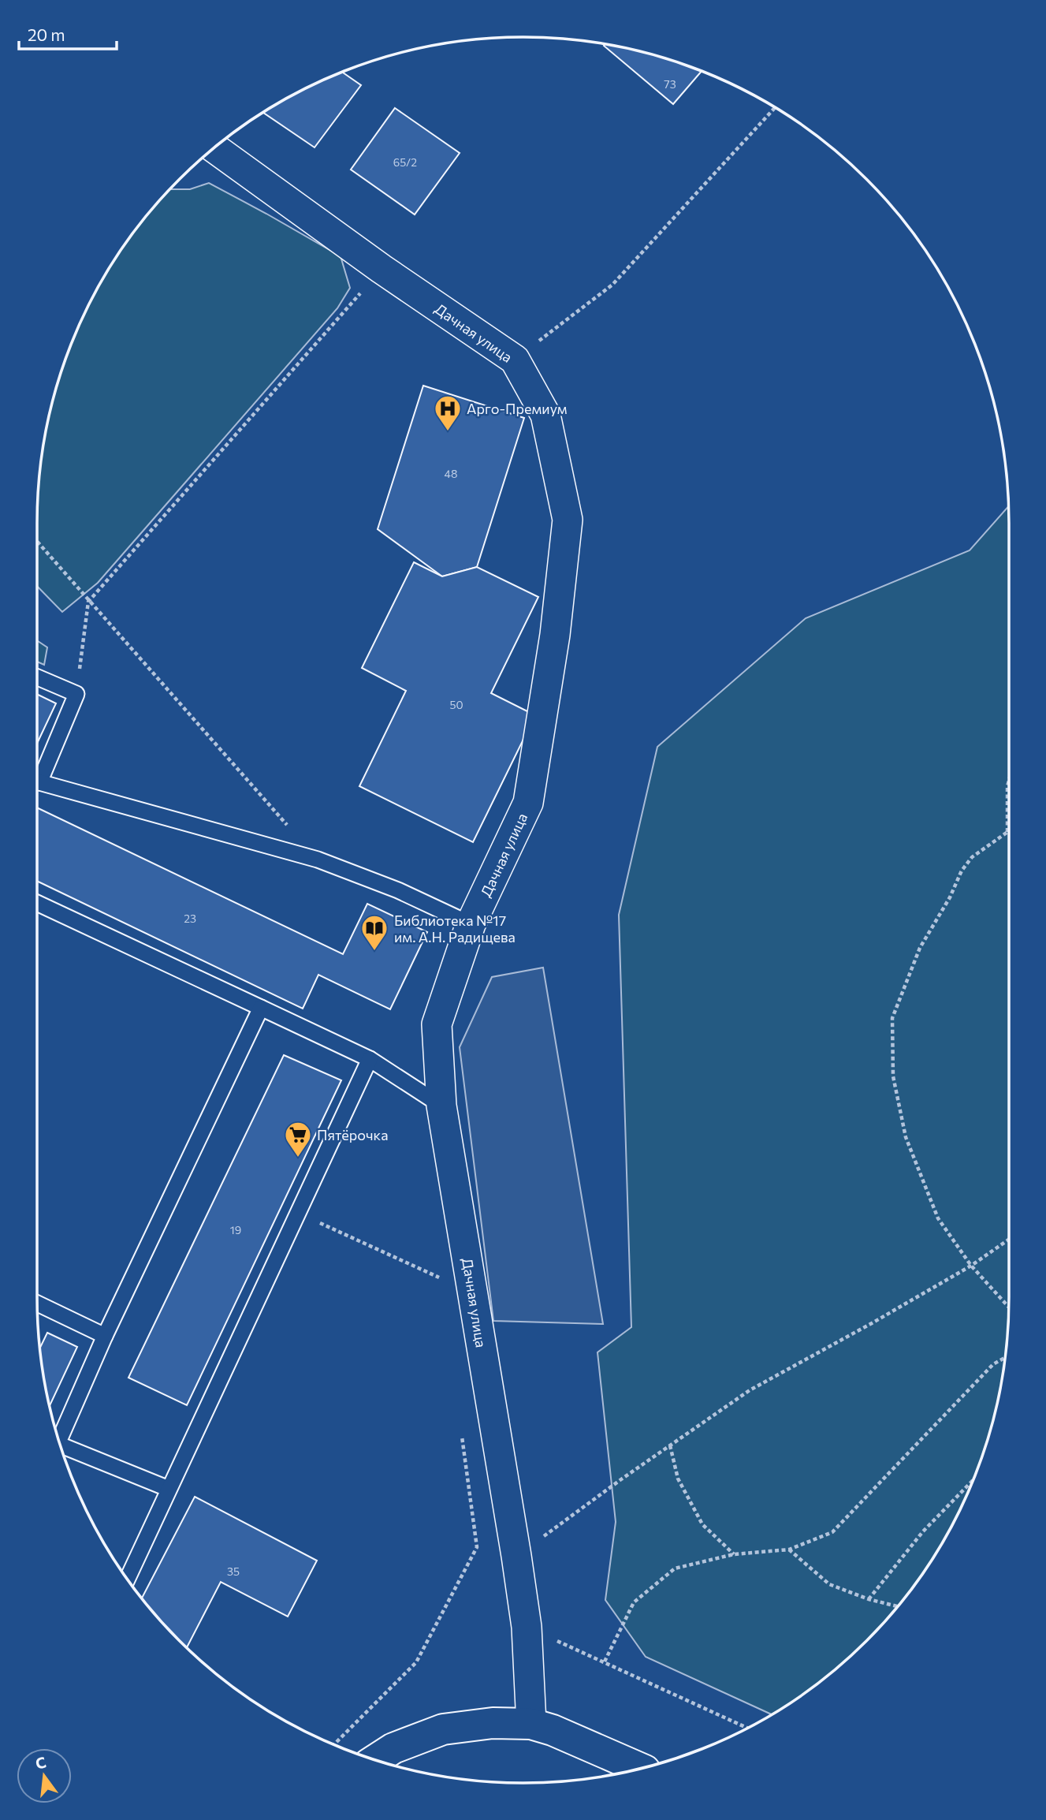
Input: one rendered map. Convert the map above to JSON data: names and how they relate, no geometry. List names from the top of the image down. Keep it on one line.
{"streets":{"street":["Дачная улица"]},"places":{"hospital":["Арго-Премиум"],"library":["Библиотека №17 им. А.Н. Радищева"],"supermarket":["Пятёрочка"]},"house_numbers":["73","65/2","48","50","23","19","35"],"scale_bar":"20 m","north":"top"}
